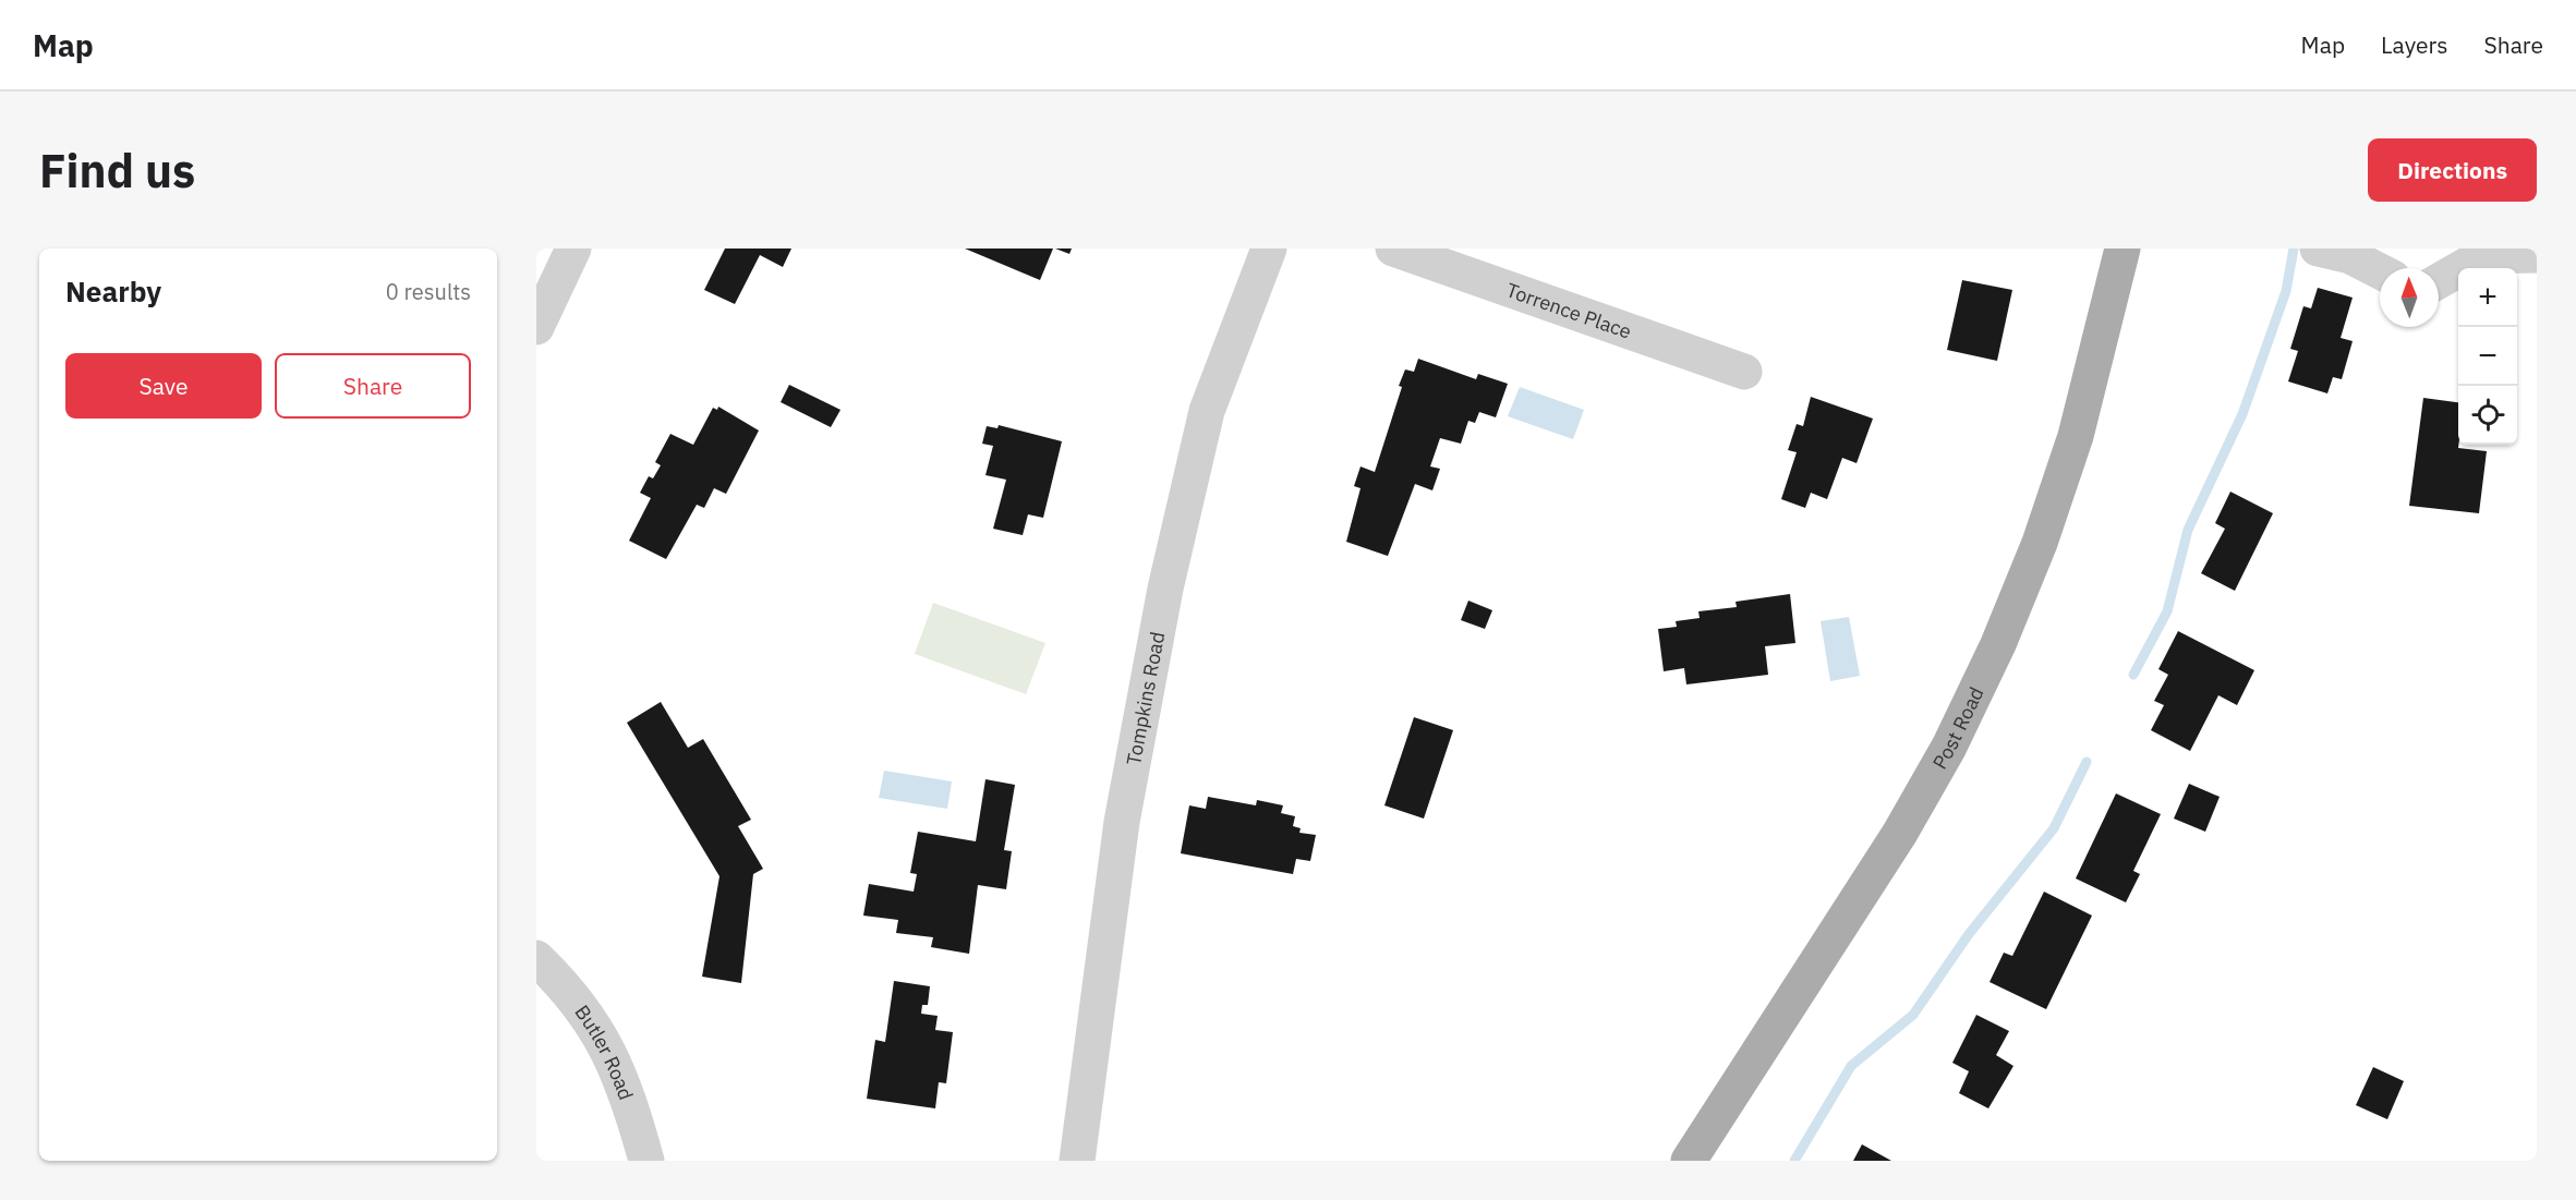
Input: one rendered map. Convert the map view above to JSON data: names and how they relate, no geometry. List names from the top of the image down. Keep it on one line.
{"streets":{"main road":["Post Road"],"street":["Torrence Place","Tompkins Road","Butler Road"]},"north":"top","page":{"header":"Map","nav":["Map","Layers","Share"],"buttons":["Directions",["Save","Share"]],"title":"Find us","heading":["Nearby","0 results"],"map_buttons":["+","−"]}}
